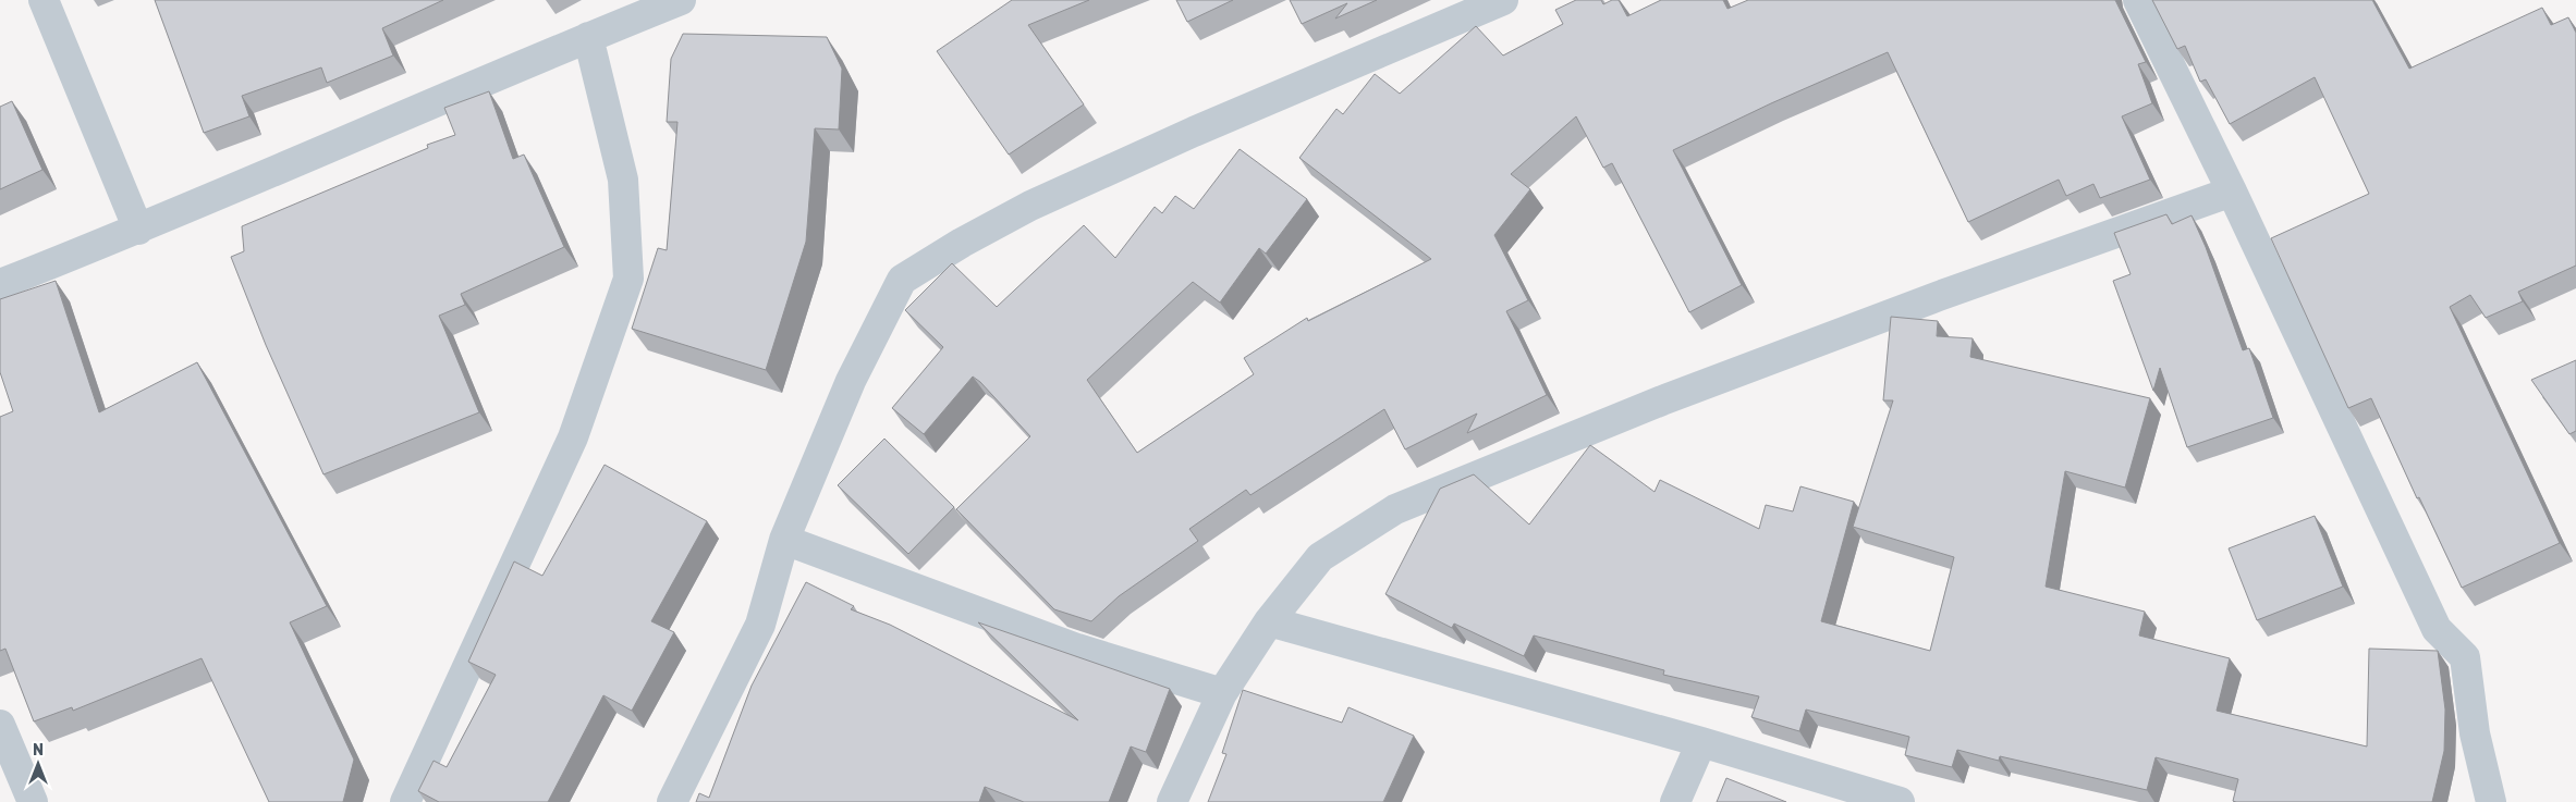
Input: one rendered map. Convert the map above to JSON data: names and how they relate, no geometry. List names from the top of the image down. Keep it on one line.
{"north":"top"}
